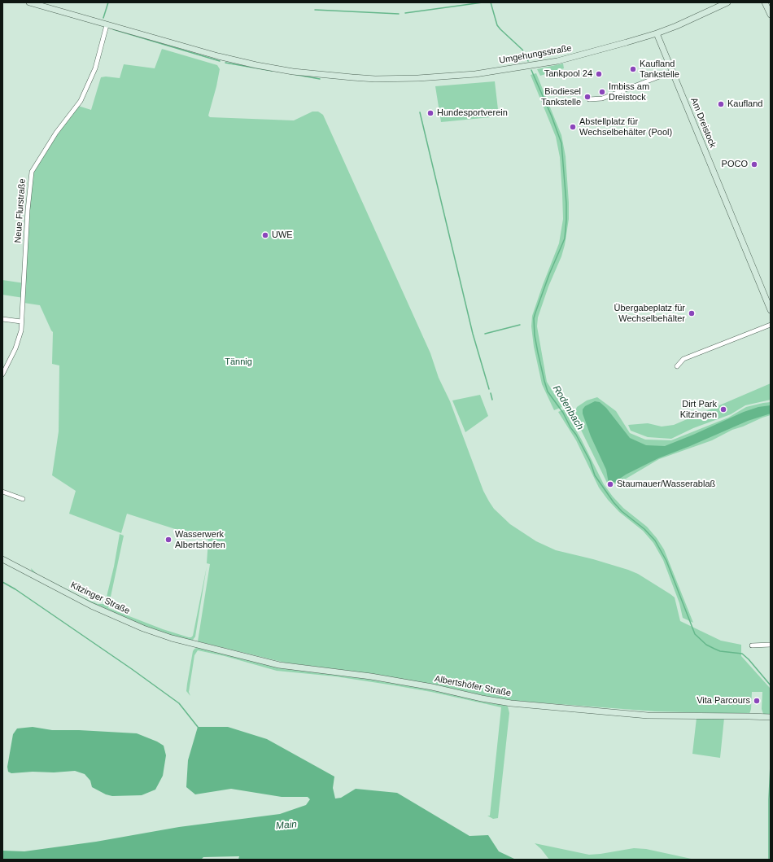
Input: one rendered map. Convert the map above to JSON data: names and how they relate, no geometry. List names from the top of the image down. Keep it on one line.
{"streets":{"street":["Umgehungsstraße","Am Dreistock","Neue Flurstraße","Kitzinger Straße","Albertshöfer Straße"]},"crossings":[["Umgehungsstraße","Am Dreistock"],["Umgehungsstraße","Neue Flurstraße"],["Kitzinger Straße","Albertshöfer Straße"]],"water":["Rodenbach","Main"],"parks":["Tännig"],"places":["Kaufland Tankstelle","Tankpool 24","Imbiss am Dreistock","Biodiesel Tankstelle","Kaufland","Hundesportverein","Abstellplatz für Wechselbehälter (Pool)","POCO","UWE","Übergabeplatz für Wechselbehälter","Dirt Park Kitzingen","Staumauer/Wasserablaß","Wasserwerk Albertshofen","Vita Parcours"]}
